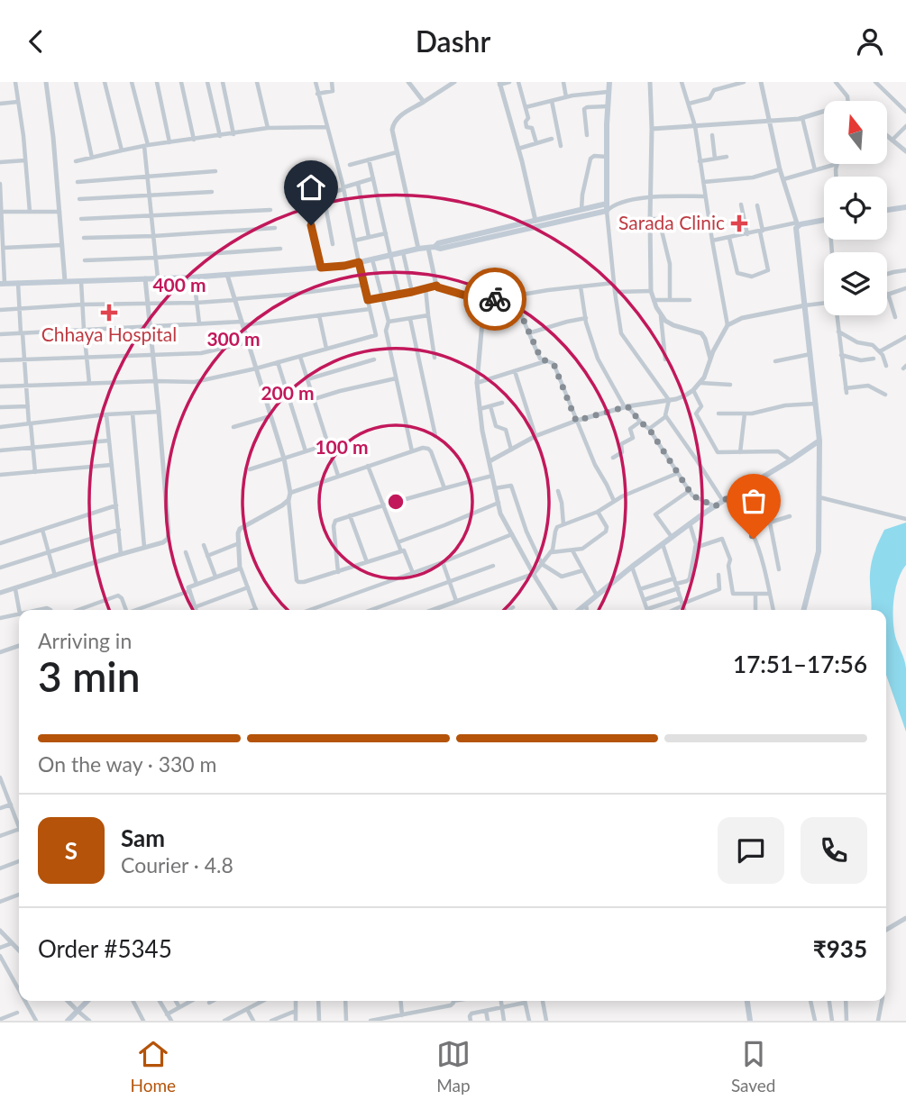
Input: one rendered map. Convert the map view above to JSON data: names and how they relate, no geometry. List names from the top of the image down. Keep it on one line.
{"places":{"health":["Sarada Clinic","Chhaya Hospital"]},"north":"top","page":{"header":"Dashr","heading":["3 min","Arriving in","17:51–17:56"],"panel":["Sam","Courier · 4.8","Order #5345","₹935"],"bar":"On the way · 330 m","round":"S","tabs":["Home","Map","Saved"]},"rings":["400 m","300 m","200 m","100 m"]}
